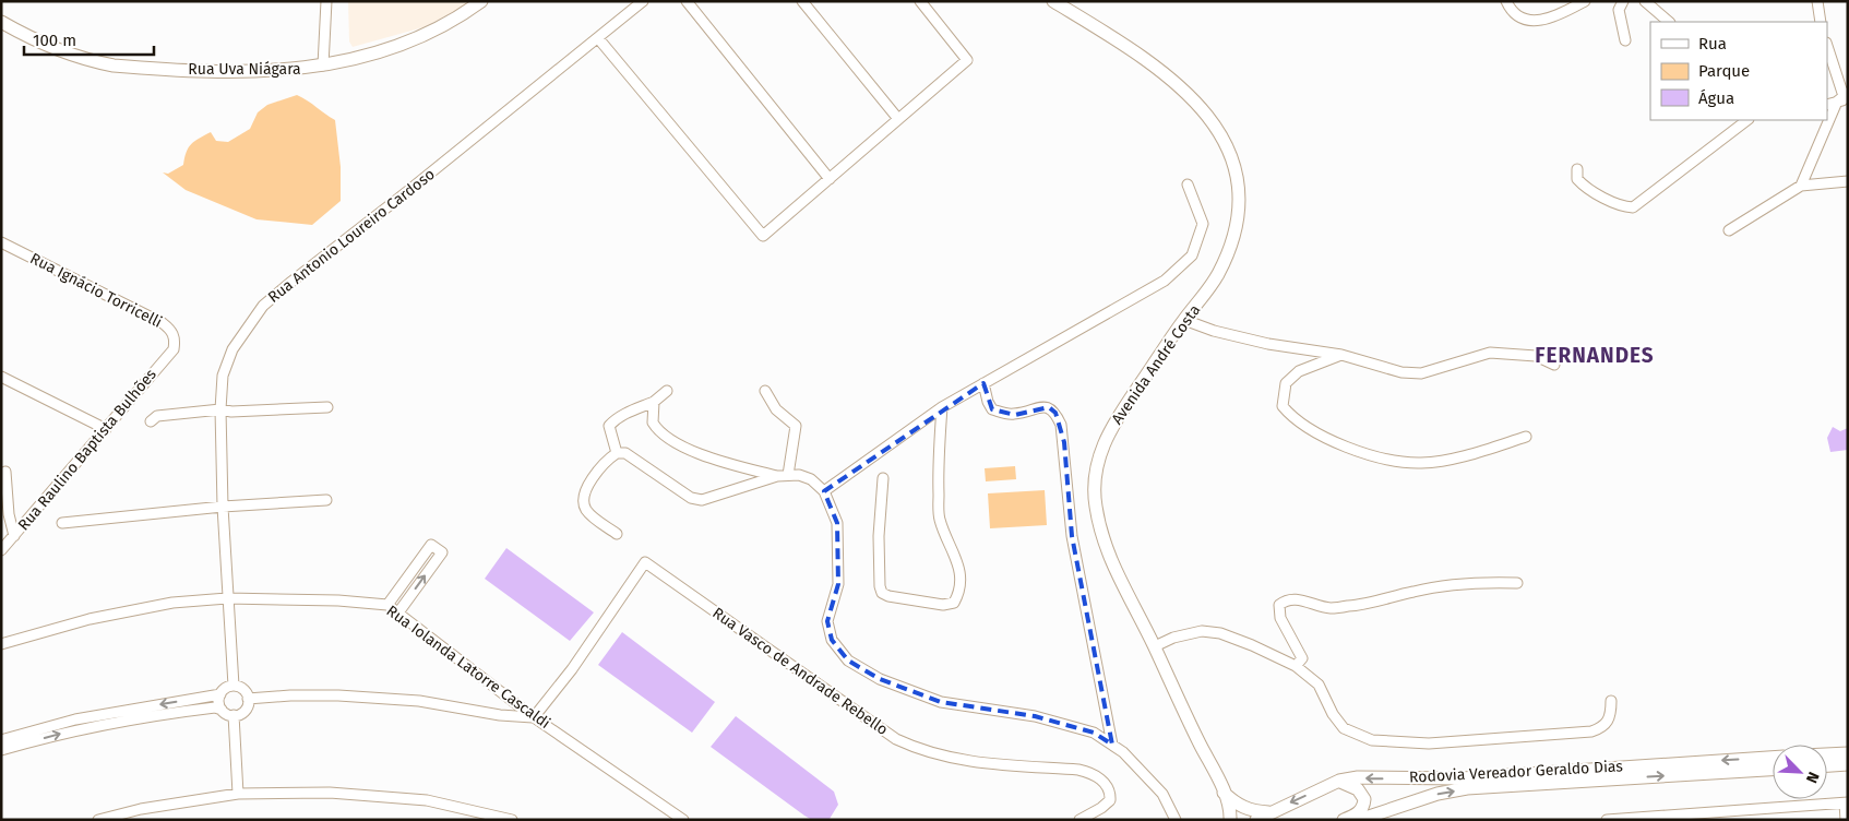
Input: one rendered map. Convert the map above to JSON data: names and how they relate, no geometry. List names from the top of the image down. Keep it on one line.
{"streets":{"main road":["Rua Uva Niágara","Avenida André Costa","Rodovia Vereador Geraldo Dias"],"street":["Rua Antonio Loureiro Cardoso","Rua Ignácio Torricelli","Rua Raulino Baptista Bulhões","Rua Iolanda Latorre Cascaldi","Rua Vasco de Andrade Rebello"]},"crossings":[["Rua Antonio Loureiro Cardoso","Rua Iolanda Latorre Cascaldi"],["Rua Ignácio Torricelli","Rua Raulino Baptista Bulhões"],["Avenida André Costa","Rodovia Vereador Geraldo Dias"],["Rua Iolanda Latorre Cascaldi","Rua Vasco de Andrade Rebello"]],"districts":["FERNANDES"],"legend":["Rua","Parque","Água"],"scale_bar":"100 m","north":"bottom right"}
